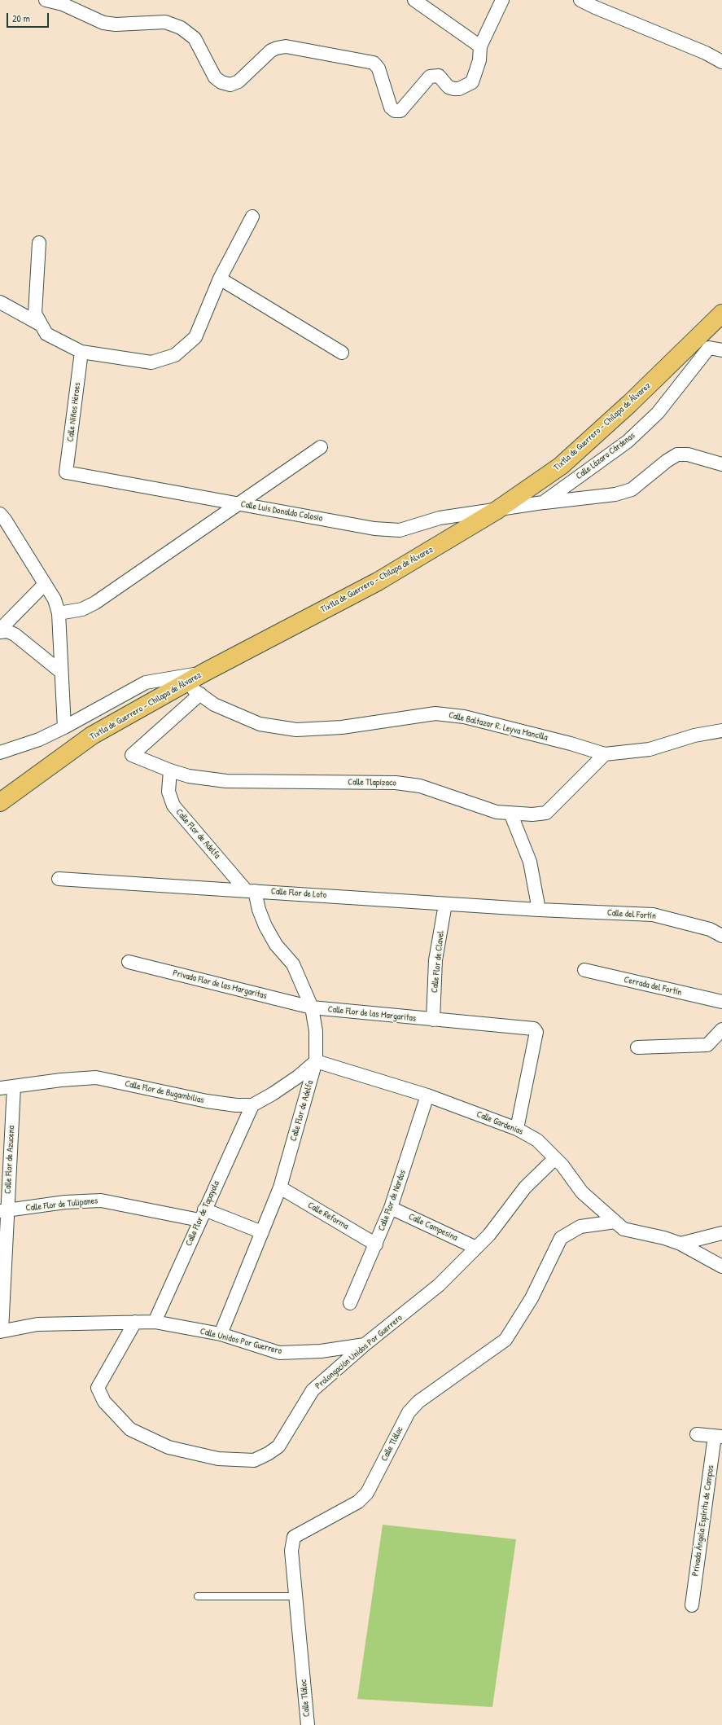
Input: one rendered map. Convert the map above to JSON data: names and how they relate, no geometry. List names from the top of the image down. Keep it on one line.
{"streets":{"main road":["Tixtla de Guerrero - Chilapa de Álvarez"],"street":["Calle Niños Héroes","Calle Lázaro Cárdenas","Calle Luis Donaldo Colosio","Calle Baltazar R. Leyva Mancilla","Calle Tlapizaco","Calle Flor de Adelfa","Calle Flor de Loto","Calle del Fortín","Calle Flor de Clavel","Privada Flor de las Margaritas","Cerrada del Fortín","Calle Flor de las Margaritas","Calle Flor de Bugambilias","Calle Gardenias","Calle Flor de Azucena","Calle Flor de Nardos","Calle Flor de Tulipanes","Calle Flor de Tapayola","Calle Reforma","Calle Campesina","Calle Unidos Por Guerrero","Prolongación Unidos Por Guerrero","Calle Tláloc","Privada Ángela Espíritu de Campos"]},"crossings":[["Calle Niños Héroes","Calle Luis Donaldo Colosio"],["Tixtla de Guerrero - Chilapa de Álvarez","Calle Lázaro Cárdenas"],["Tixtla de Guerrero - Chilapa de Álvarez","Calle Luis Donaldo Colosio"],["Tixtla de Guerrero - Chilapa de Álvarez","Calle Baltazar R. Leyva Mancilla"],["Calle Lázaro Cárdenas","Calle Luis Donaldo Colosio"],["Calle Baltazar R. Leyva Mancilla","Calle Tlapizaco"],["Calle Tlapizaco","Calle Flor de Adelfa"],["Calle Flor de Adelfa","Calle Flor de Loto"],["Calle Flor de Adelfa","Privada Flor de las Margaritas"],["Calle Flor de Adelfa","Calle Flor de las Margaritas"],["Calle Flor de Adelfa","Calle Flor de Bugambilias"],["Calle Flor de Adelfa","Calle Gardenias"],["Calle Flor de Adelfa","Calle Flor de Tulipanes"],["Calle Flor de Adelfa","Calle Reforma"],["Calle Flor de Adelfa","Calle Unidos Por Guerrero"],["Calle Flor de Loto","Calle del Fortín"],["Calle Flor de Loto","Calle Flor de Clavel"],["Calle Flor de Clavel","Calle Flor de las Margaritas"],["Privada Flor de las Margaritas","Calle Flor de las Margaritas"],["Calle Flor de Bugambilias","Calle Gardenias"],["Calle Flor de Bugambilias","Calle Flor de Azucena"],["Calle Flor de Bugambilias","Calle Flor de Tapayola"],["Calle Gardenias","Calle Flor de Nardos"],["Calle Gardenias","Prolongación Unidos Por Guerrero"],["Calle Gardenias","Calle Tláloc"],["Calle Flor de Azucena","Calle Flor de Tulipanes"],["Calle Flor de Azucena","Calle Unidos Por Guerrero"],["Calle Flor de Nardos","Calle Reforma"],["Calle Flor de Nardos","Calle Campesina"],["Calle Flor de Tulipanes","Calle Flor de Tapayola"],["Calle Flor de Tapayola","Calle Unidos Por Guerrero"],["Calle Campesina","Prolongación Unidos Por Guerrero"],["Calle Unidos Por Guerrero","Prolongación Unidos Por Guerrero"]],"scale_bar":"20 m"}
